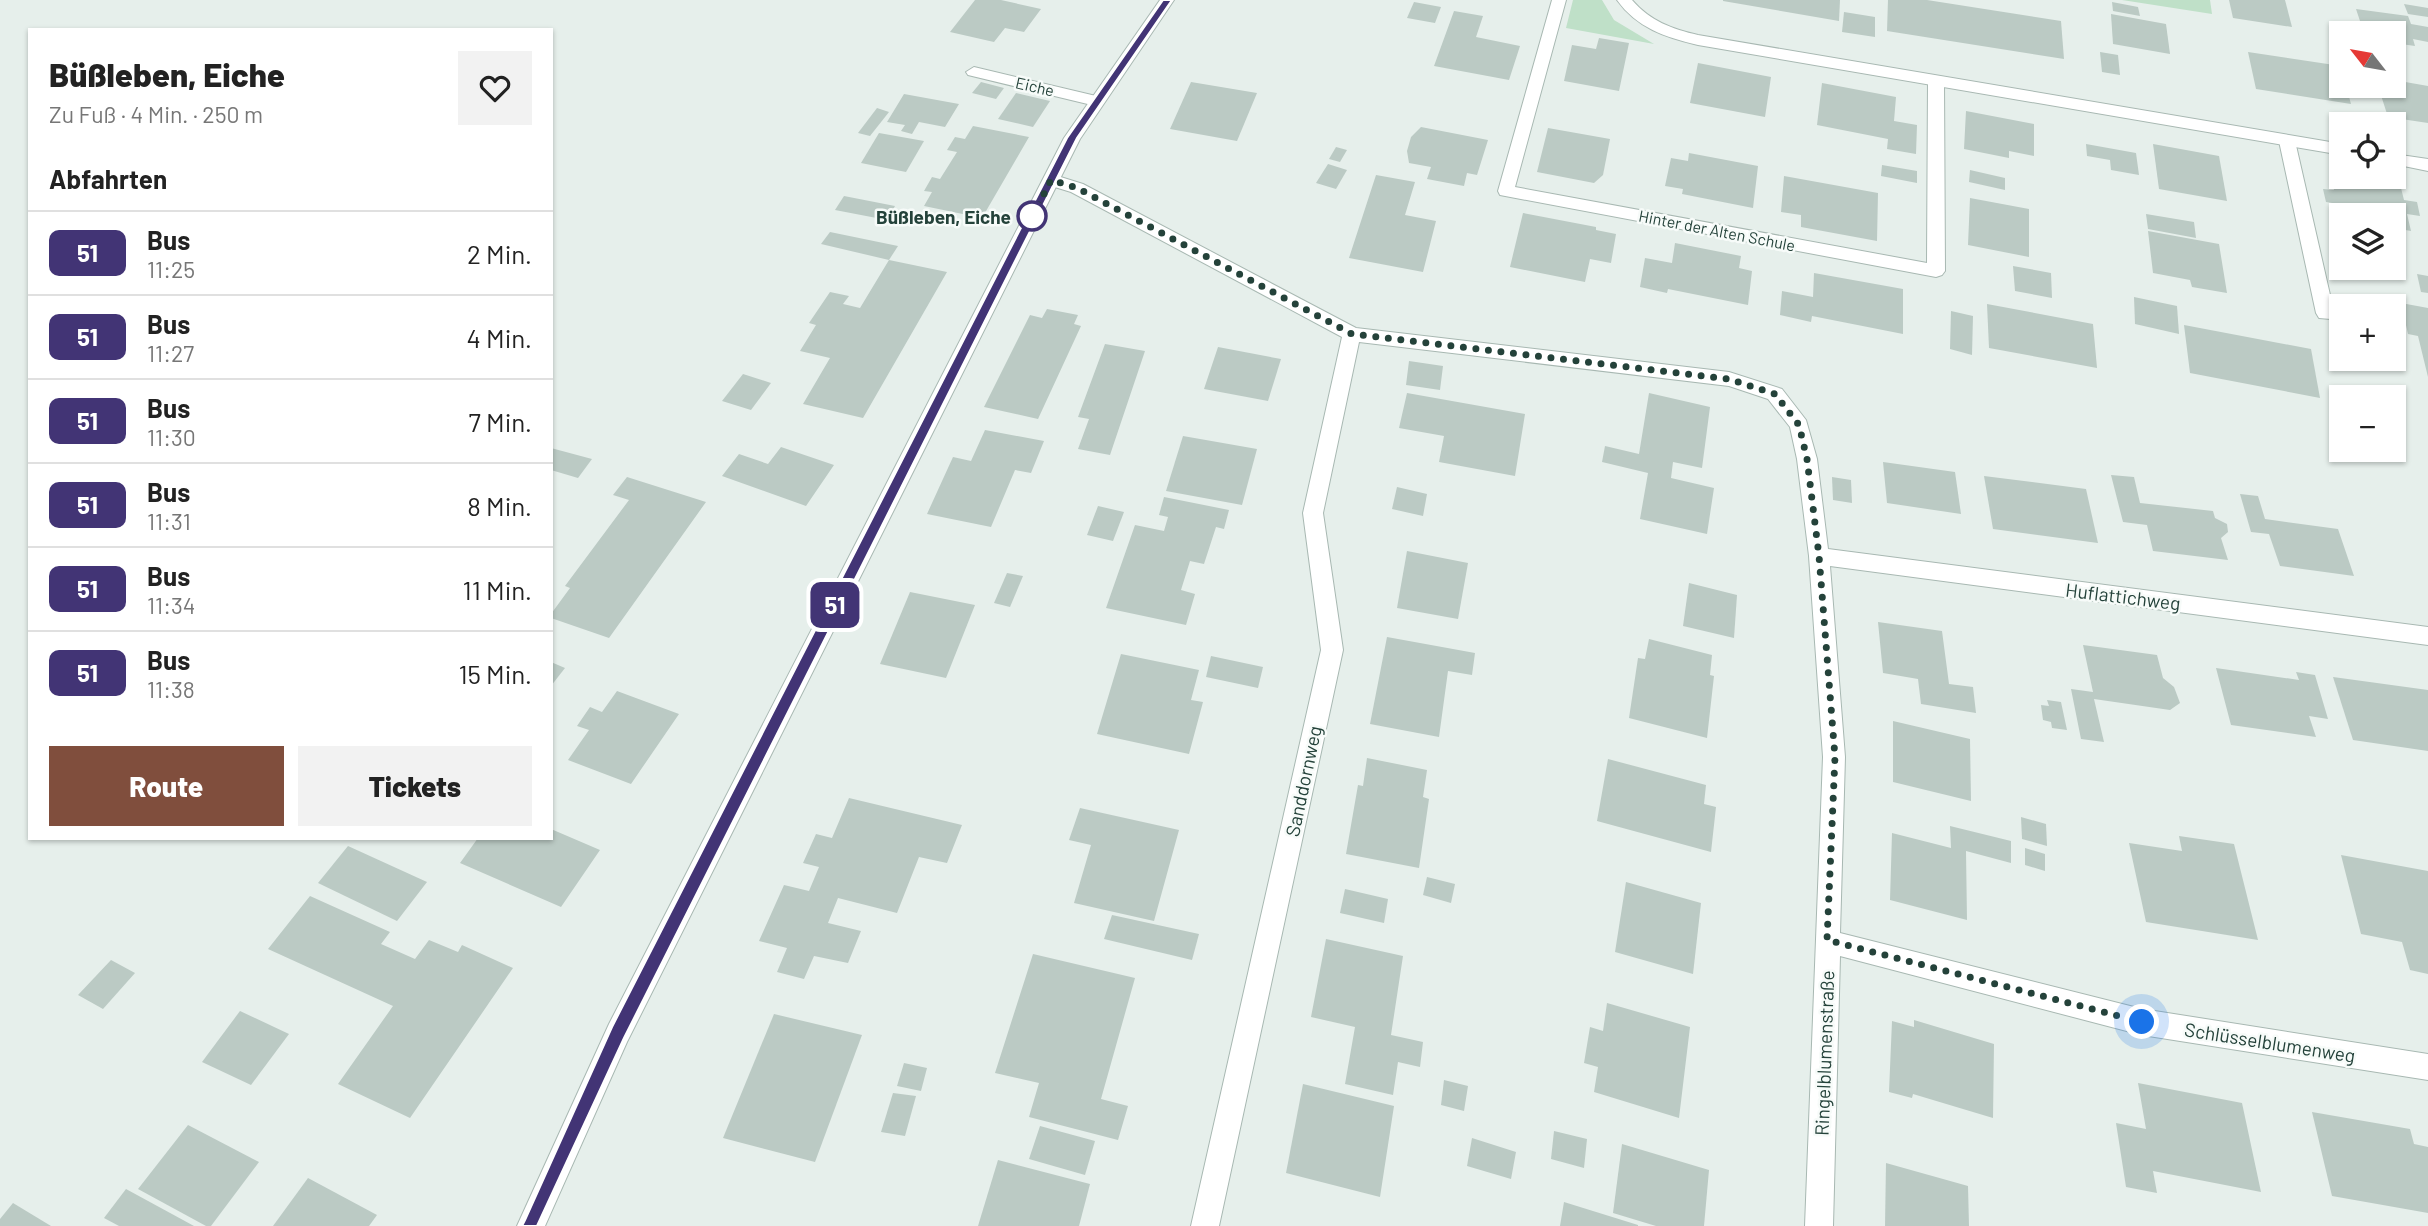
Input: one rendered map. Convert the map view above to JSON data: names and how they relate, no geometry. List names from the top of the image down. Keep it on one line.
{"streets":{"street":["Eiche","Hinter der Alten Schule","Huflattichweg","Sanddornweg","Schlüsselblumenweg","Ringelblumenstraße"]},"crossings":[["Huflattichweg","Ringelblumenstraße"],["Sanddornweg","Ringelblumenstraße"],["Schlüsselblumenweg","Ringelblumenstraße"]],"places":["Büßleben, Eiche"],"lines":["bus line 51"],"north":"top left","page":{"on_map":"51","map_buttons":["+","−"],"heading":[["Büßleben, Eiche","Zu Fuß · 4 Min. · 250 m"],"Abfahrten"],"list":[{"mark":"51","name":"Bus","note":"11:25","value":"2 Min."},{"mark":"51","name":"Bus","note":"11:27","value":"4 Min."},{"mark":"51","name":"Bus","note":"11:30","value":"7 Min."},{"mark":"51","name":"Bus","note":"11:31","value":"8 Min."},{"mark":"51","name":"Bus","note":"11:34","value":"11 Min."},{"mark":"51","name":"Bus","note":"11:38","value":"15 Min."}],"buttons":["Route","Tickets"]}}
